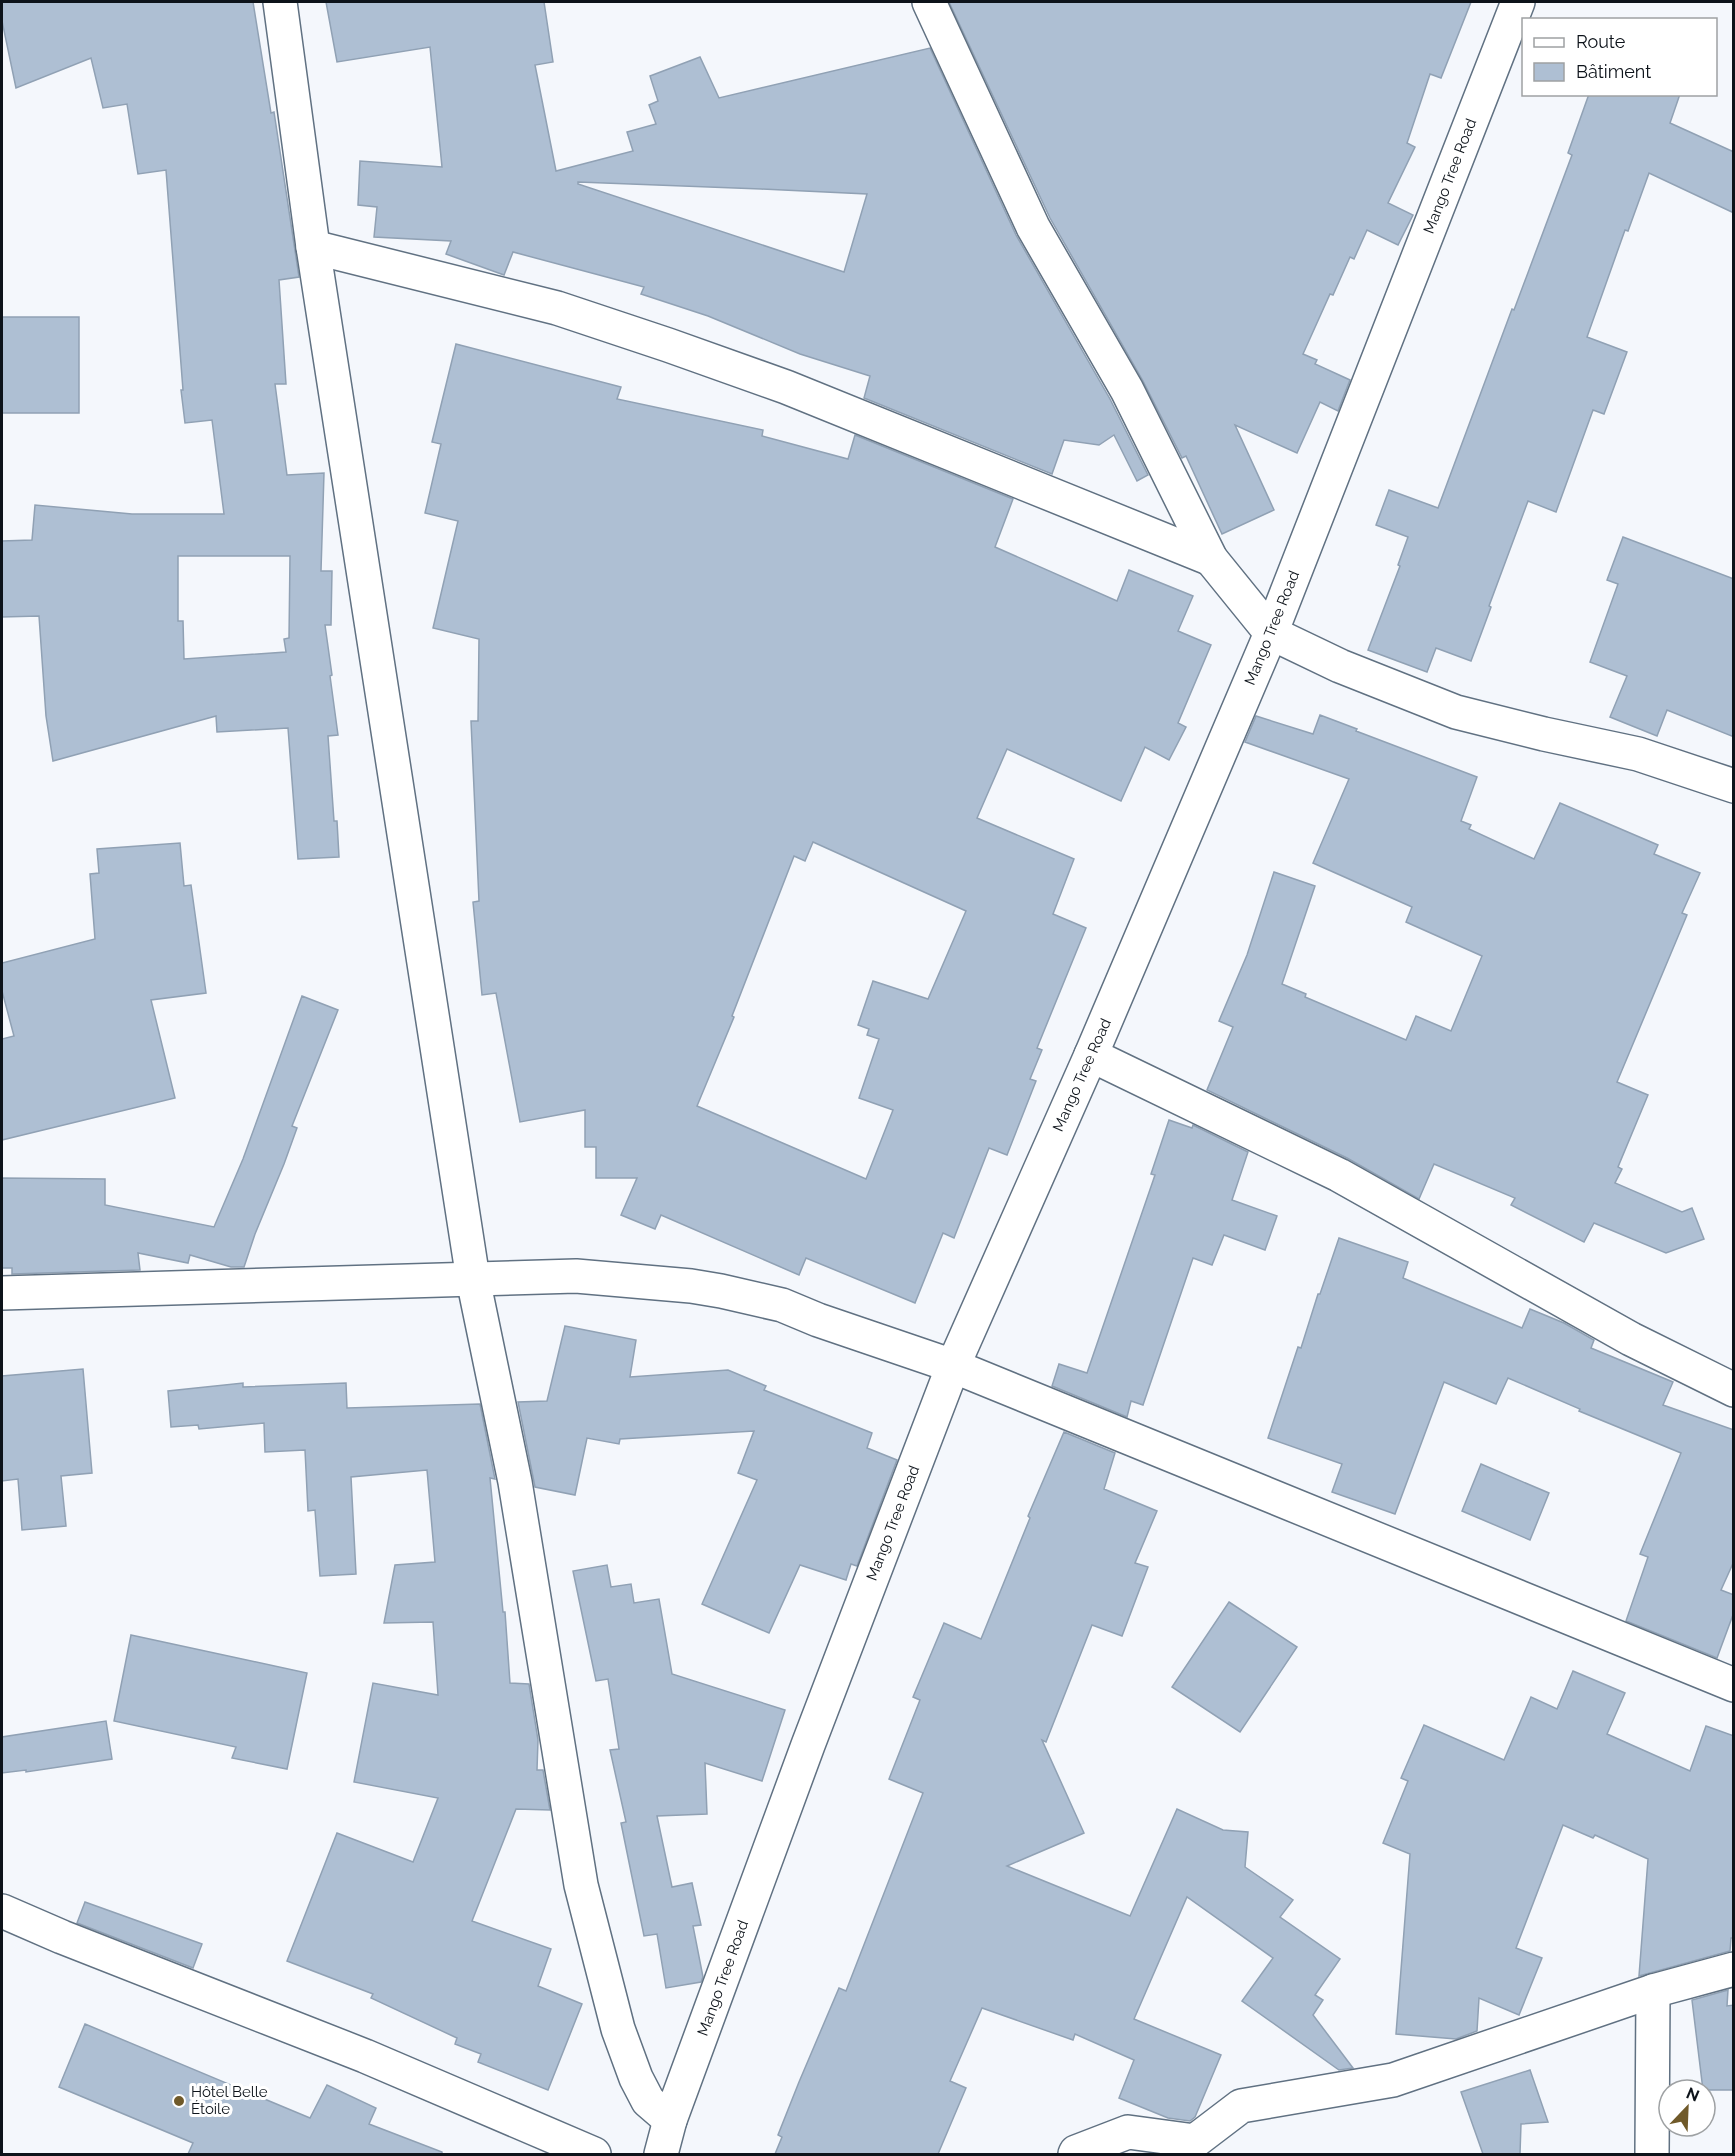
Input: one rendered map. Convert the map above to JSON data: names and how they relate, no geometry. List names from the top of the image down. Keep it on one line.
{"streets":{"street":["Mango Tree Road"]},"places":["Hôtel Belle Étoile"],"legend":["Route","Bâtiment"],"north":"top right"}
